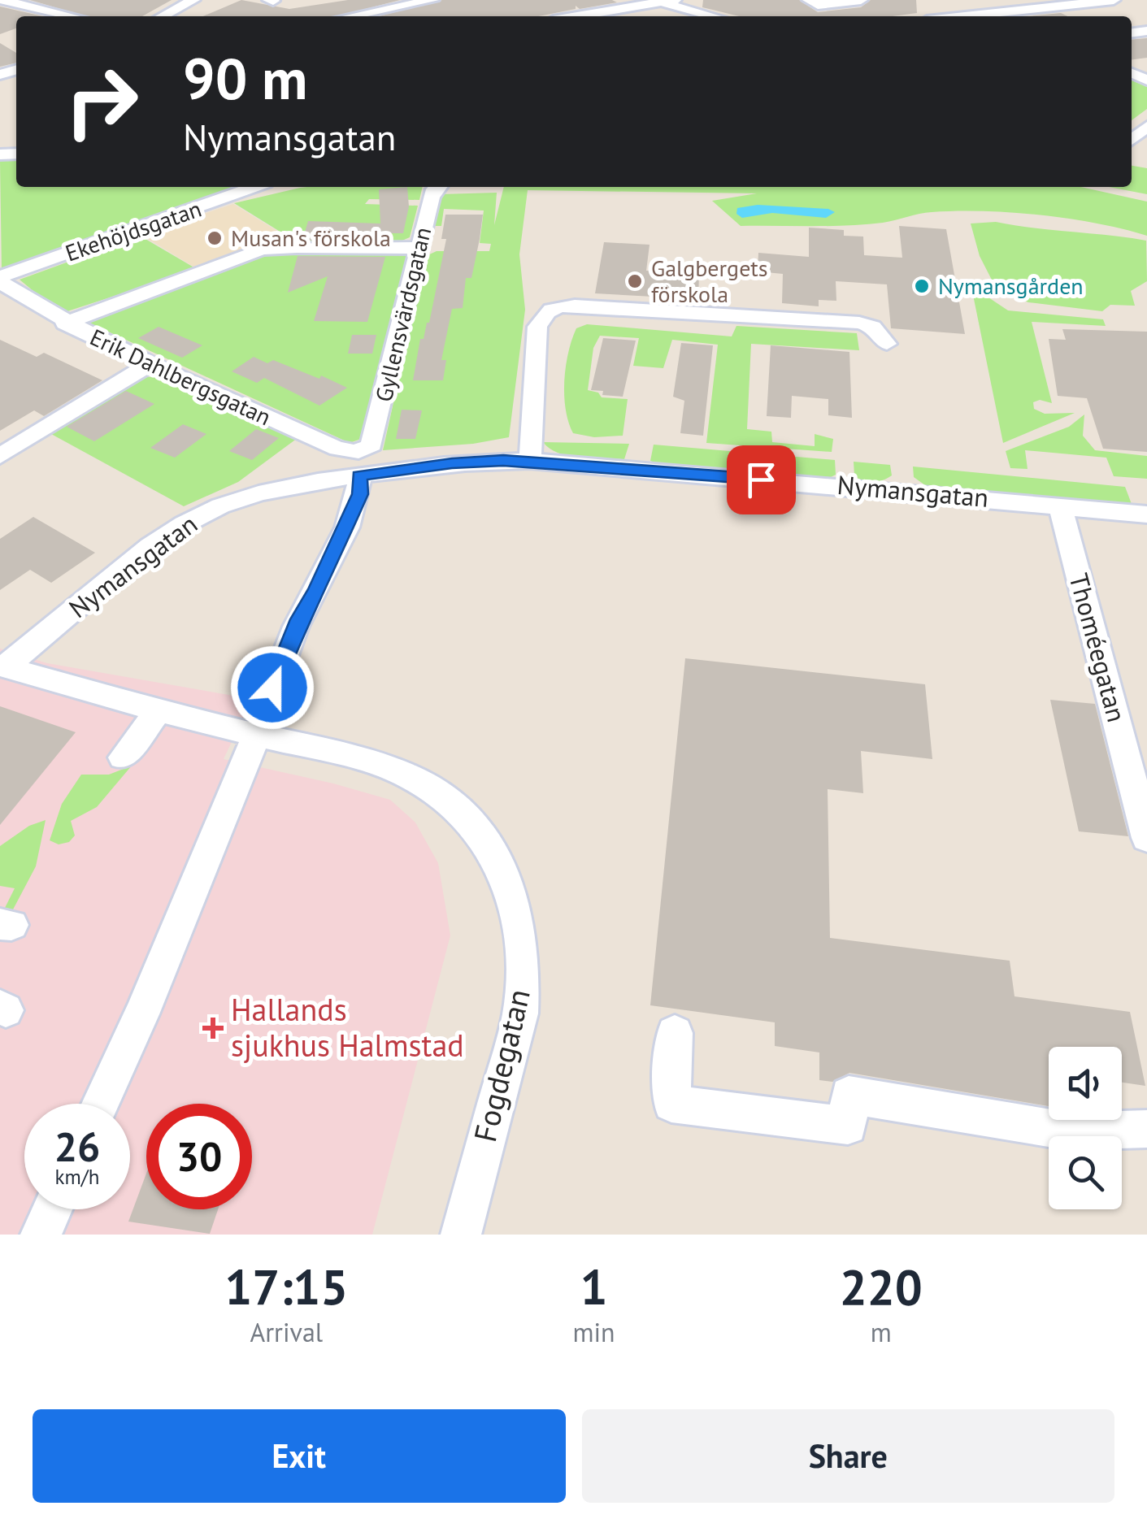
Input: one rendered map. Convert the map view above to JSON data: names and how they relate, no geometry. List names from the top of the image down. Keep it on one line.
{"streets":{"street":["Ekehöjdsgatan","Gyllensvärdsgatan","Erik Dahlbergsgatan","Nymansgatan","Thoméegatan","Fogdegatan"]},"crossings":[["Ekehöjdsgatan","Erik Dahlbergsgatan"],["Gyllensvärdsgatan","Erik Dahlbergsgatan"],["Nymansgatan","Thoméegatan"],["Nymansgatan","Fogdegatan"]],"places":{"other":["Musan's förskola","Galgbergets förskola","Nymansgården"],"health":["Hallands sjukhus Halmstad"]},"page":{"turn":["90 m","Nymansgatan"],"speed":"26 km/h","limit":"30","eta":["17:15","Arrival","1","min","220","m"],"buttons":["Exit","Share"]}}
